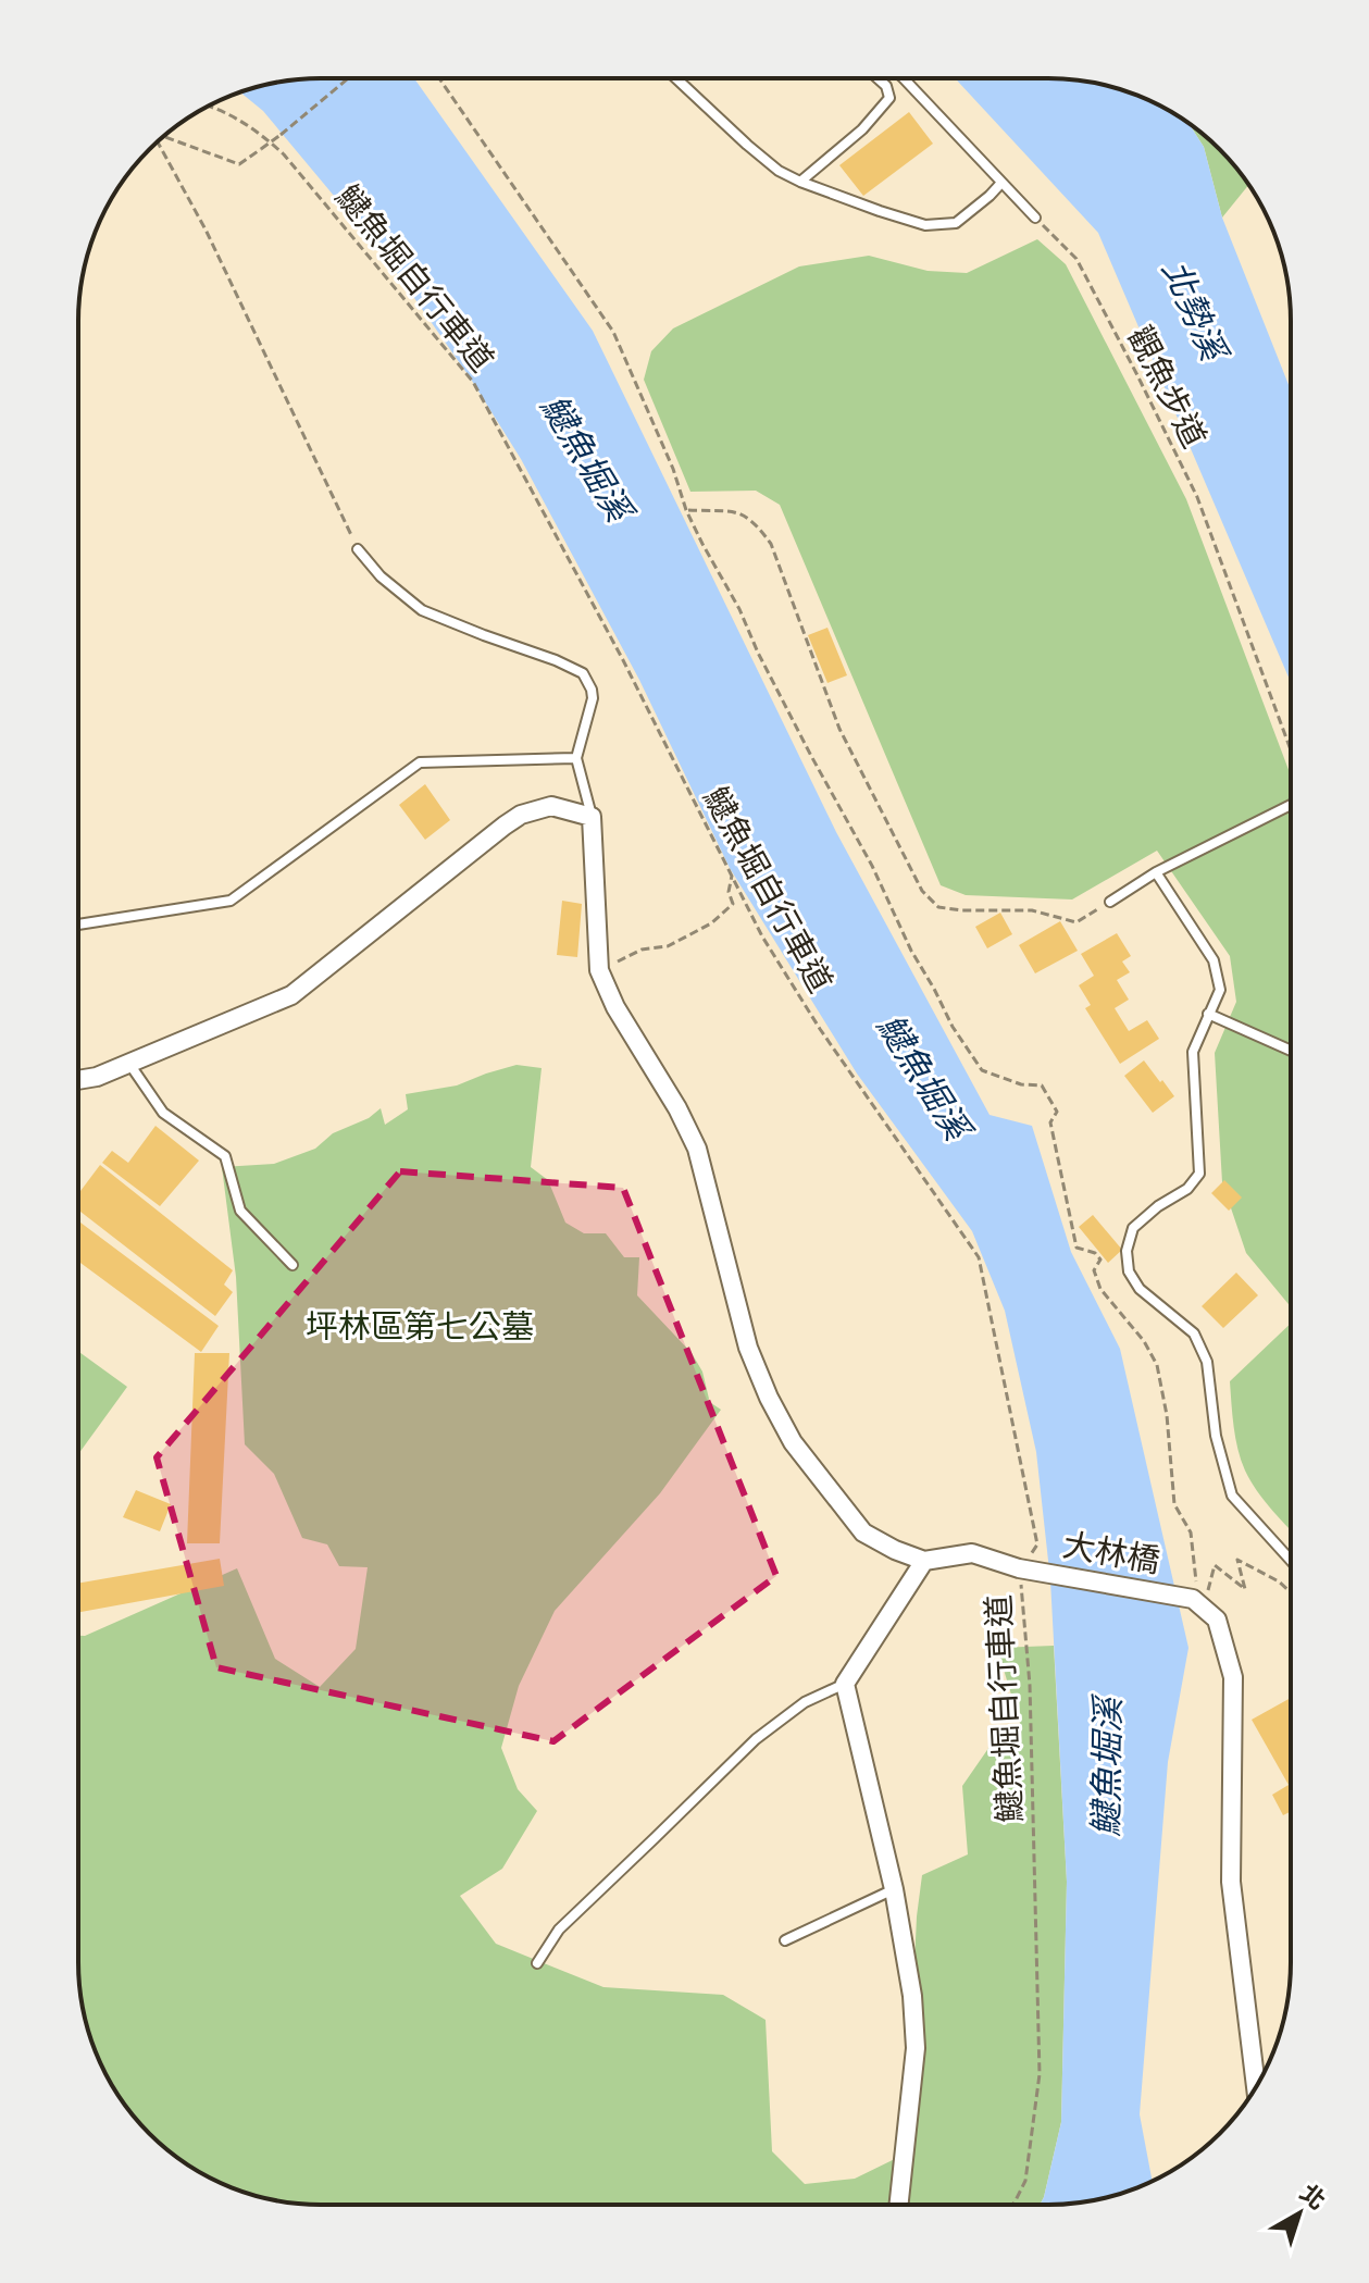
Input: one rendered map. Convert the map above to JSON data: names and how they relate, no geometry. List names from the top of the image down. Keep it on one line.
{"streets":{"street":["大林橋"],"path":["𩻸魚堀自行車道","觀魚步道"]},"crossings":[["𩻸魚堀自行車道","大林橋"]],"water":["北勢溪","𩻸魚堀溪"],"parks":["坪林區第七公墓"],"north":"top right"}
